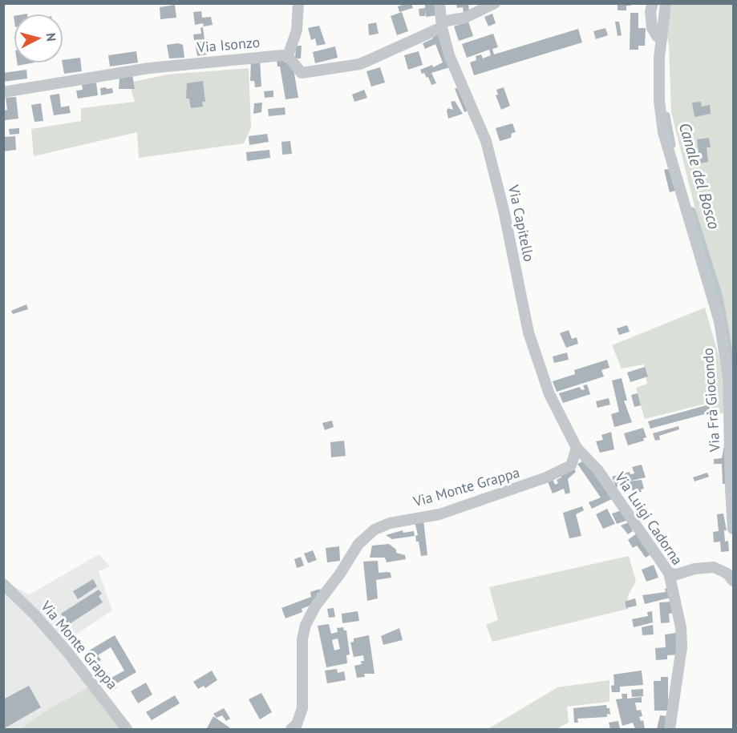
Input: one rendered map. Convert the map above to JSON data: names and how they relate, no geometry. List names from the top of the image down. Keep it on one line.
{"streets":{"street":["Via Isonzo","Via Capitello","Via Frà Giocondo","Via Monte Grappa","Via Luigi Cadorna"]},"crossings":[["Via Capitello","Via Monte Grappa"],["Via Capitello","Via Luigi Cadorna"],["Via Monte Grappa","Via Luigi Cadorna"]],"water":["Canale del Bosco"],"north":"right"}
